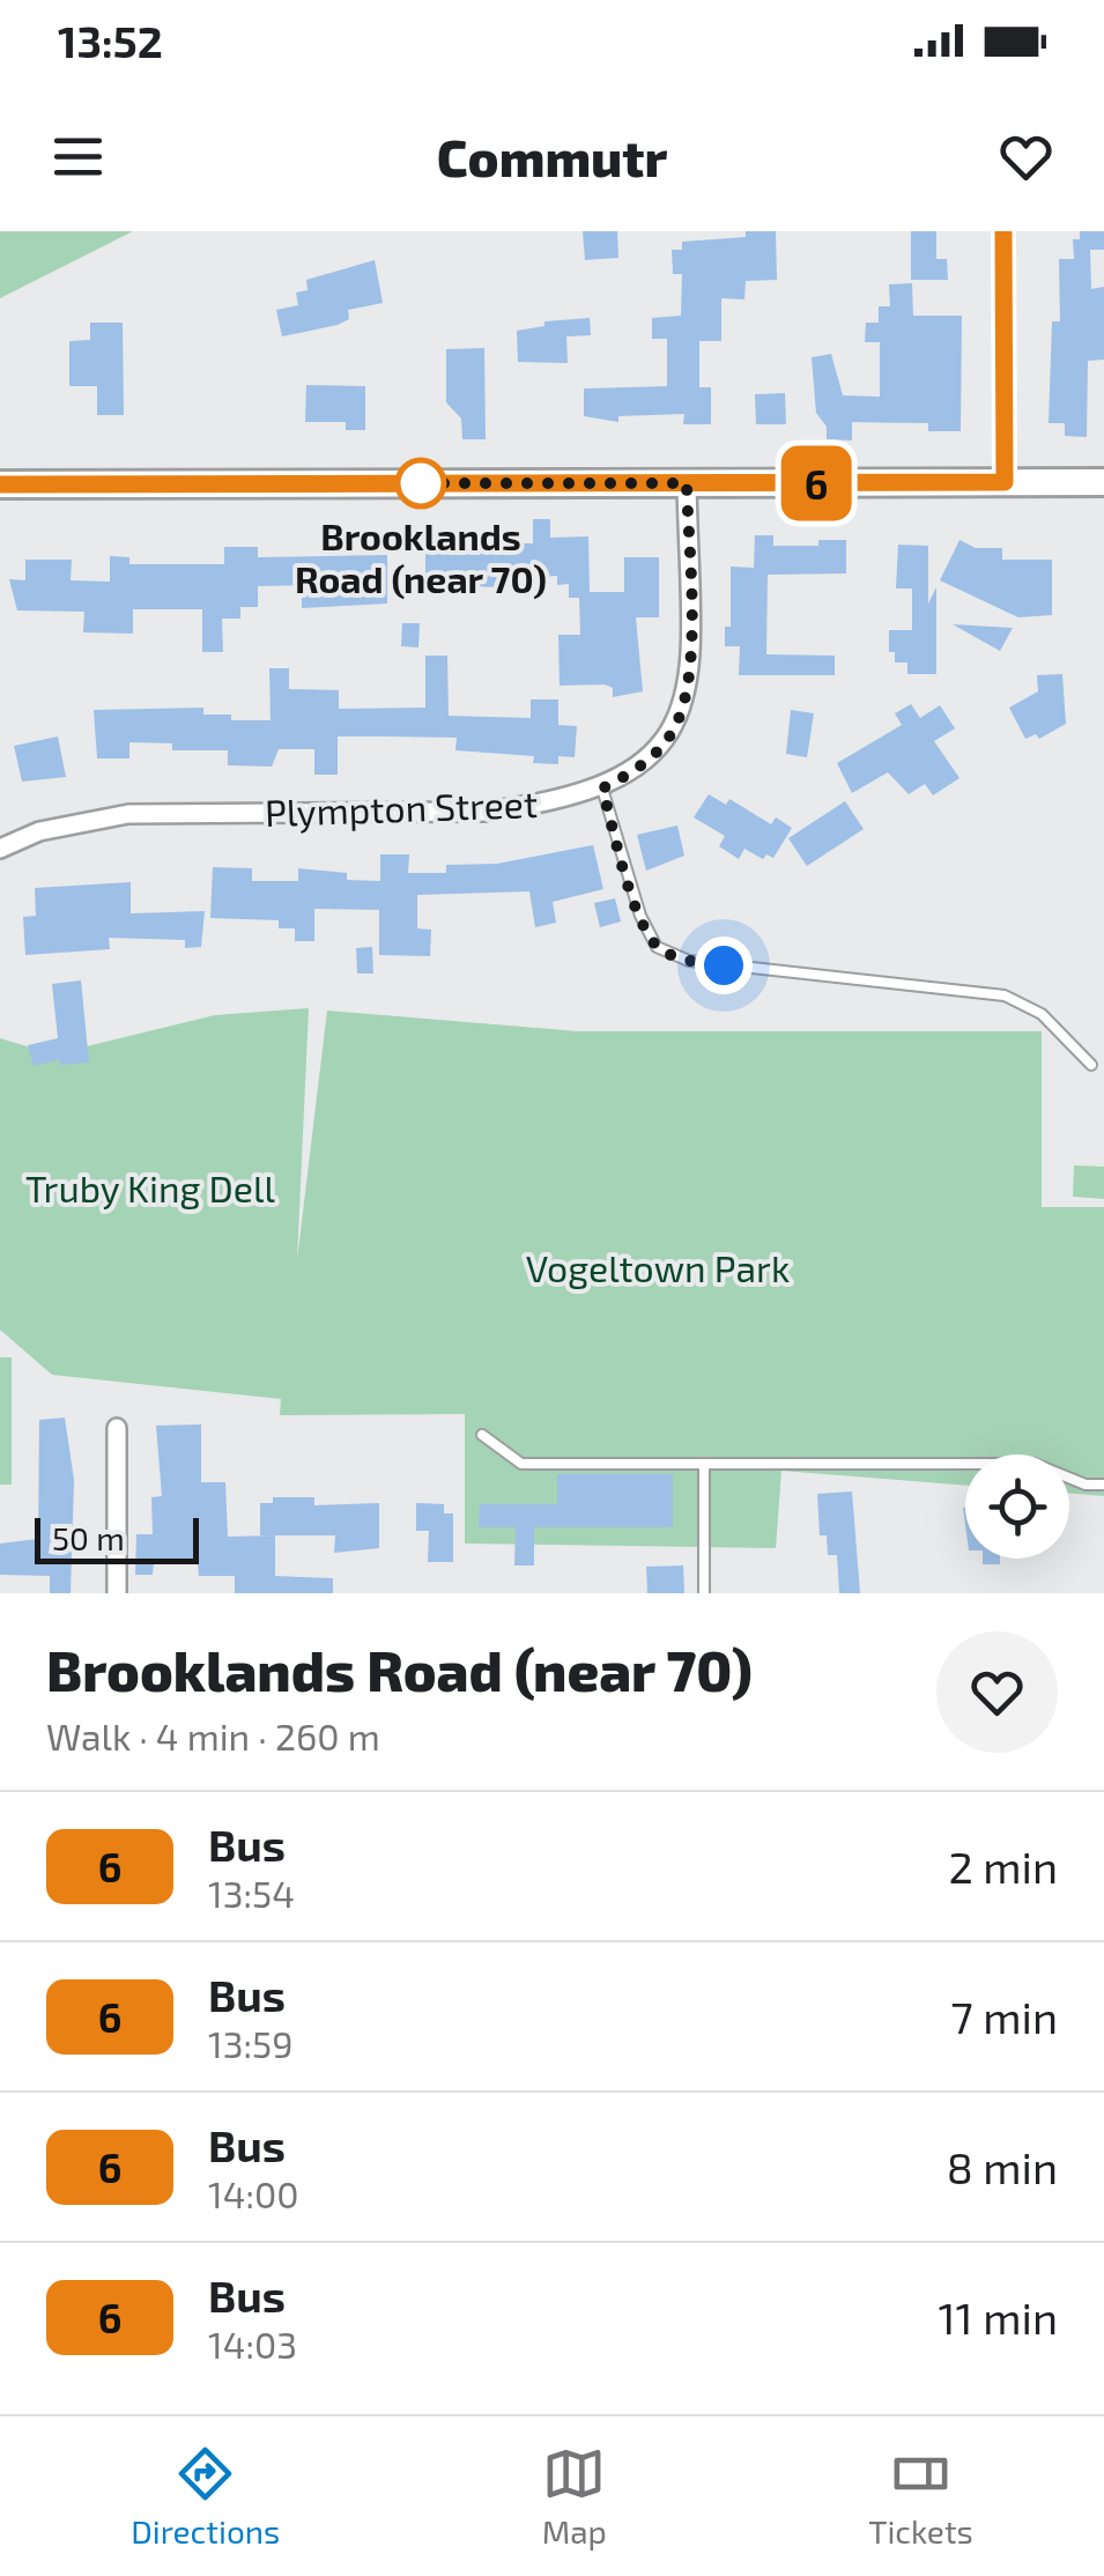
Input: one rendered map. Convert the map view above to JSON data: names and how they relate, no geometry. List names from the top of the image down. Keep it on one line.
{"streets":{"street":["Plympton Street"]},"parks":["Truby King Dell","Vogeltown Park"],"places":["Brooklands Road (near 70)"],"lines":["bus line 6"],"scale_bar":"50 m","page":{"status":"13:52","header":"Commutr","on_map":"6","scale":"50 m","heading":["Brooklands Road (near 70)","Walk · 4 min · 260 m"],"list":[{"mark":"6","name":"Bus","note":"13:54","value":"2 min"},{"mark":"6","name":"Bus","note":"13:59","value":"7 min"},{"mark":"6","name":"Bus","note":"14:00","value":"8 min"},{"mark":"6","name":"Bus","note":"14:03","value":"11 min"}],"tabs":["Directions","Map","Tickets"]}}
